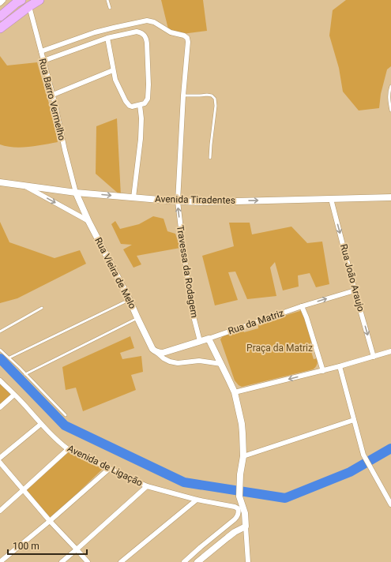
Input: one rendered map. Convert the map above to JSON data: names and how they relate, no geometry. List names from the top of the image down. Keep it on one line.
{"streets":{"street":["Rua Barro Vermelho","Avenida Tiradentes","Travessa da Rodagem","Rua Vieira de Melo","Rua João Araujo","Rua da Matriz","Avenida de Ligação"]},"crossings":[["Rua Barro Vermelho","Avenida Tiradentes"],["Rua Barro Vermelho","Travessa da Rodagem"],["Rua Barro Vermelho","Rua Vieira de Melo"],["Avenida Tiradentes","Travessa da Rodagem"],["Avenida Tiradentes","Rua Vieira de Melo"],["Avenida Tiradentes","Rua João Araujo"],["Travessa da Rodagem","Rua da Matriz"],["Rua Vieira de Melo","Rua da Matriz"],["Rua João Araujo","Rua da Matriz"]],"one_way":["Avenida Tiradentes","Rua João Araujo"],"parks":["Praça da Matriz"],"scale_bar":"100 m"}
